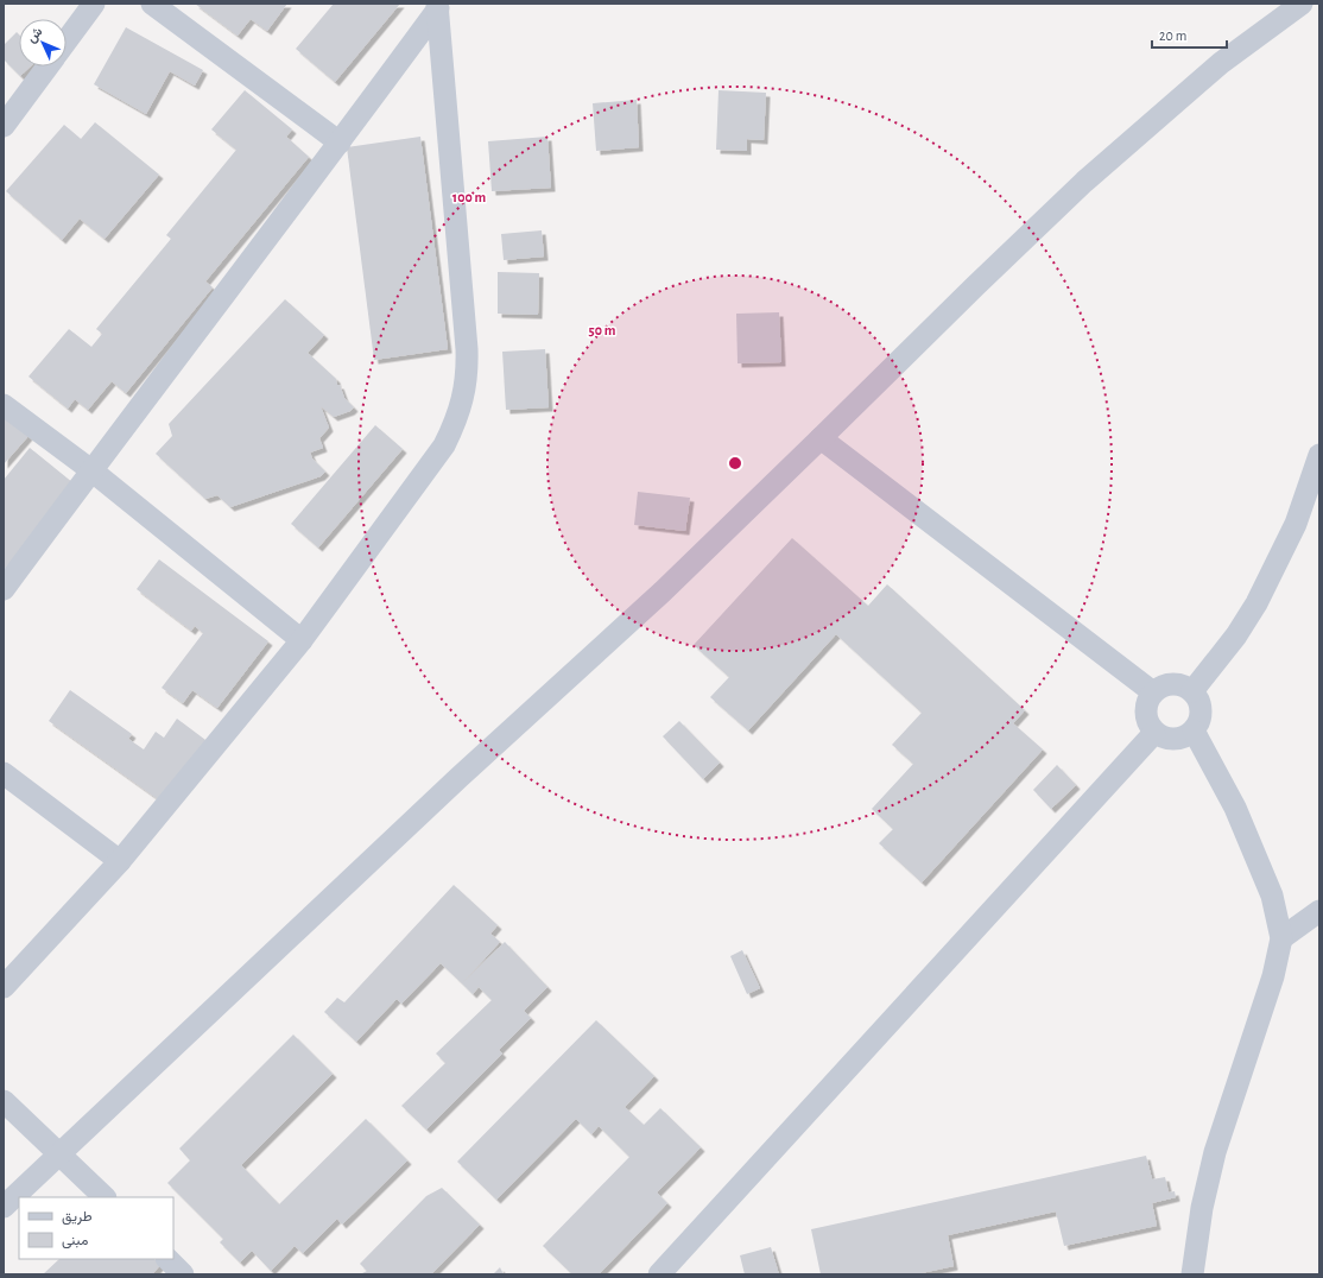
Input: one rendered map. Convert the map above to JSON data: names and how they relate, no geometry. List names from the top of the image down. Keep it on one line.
{"legend":["طريق","مبنى"],"scale_bar":"20 m","north":"top left","rings":["100 m","50 m"]}
